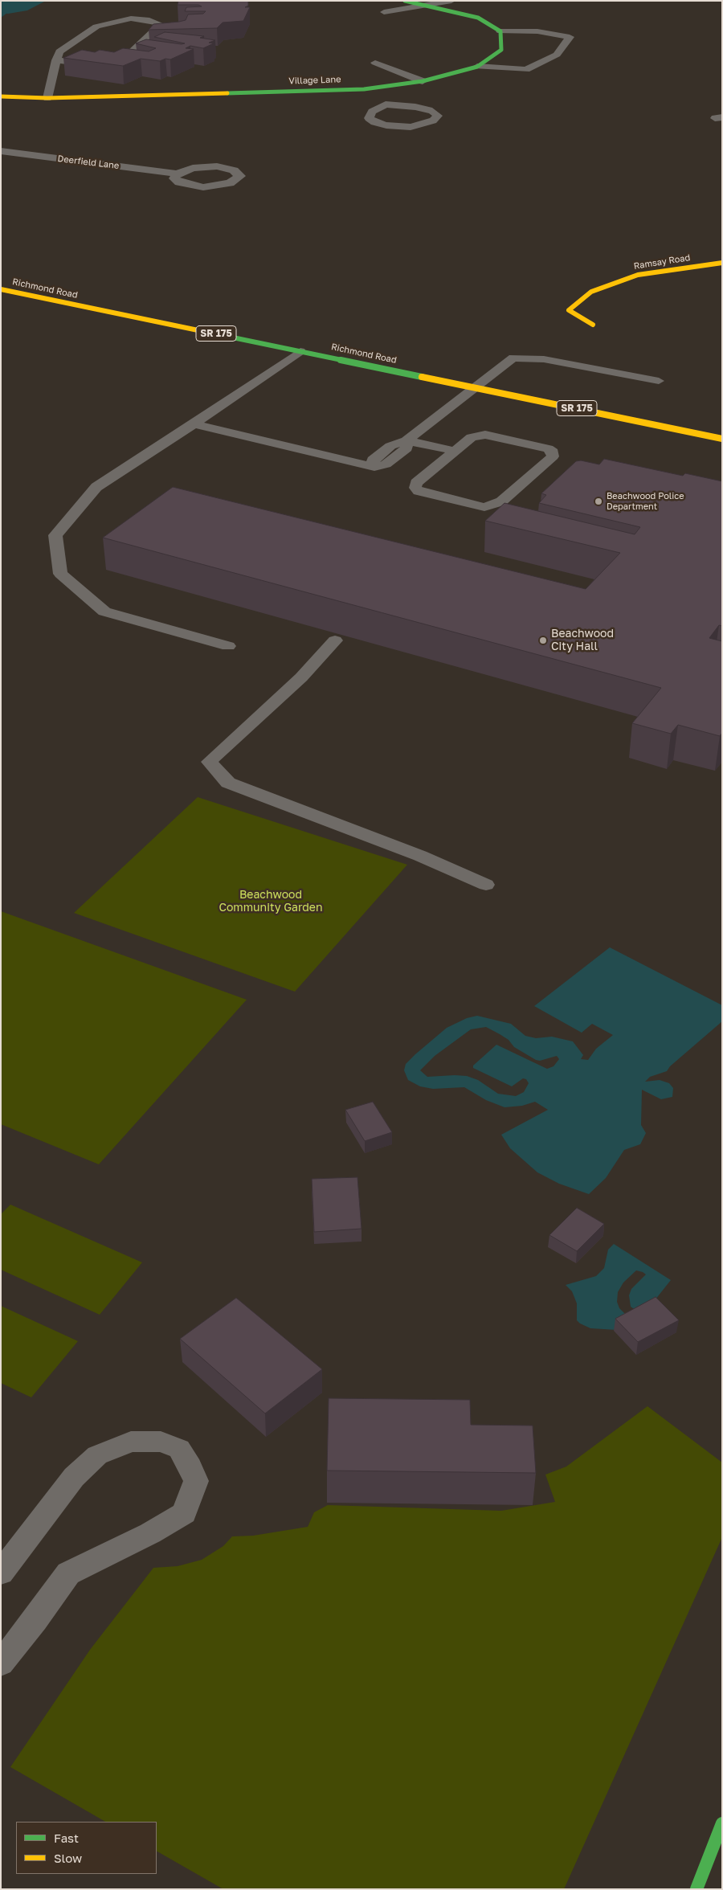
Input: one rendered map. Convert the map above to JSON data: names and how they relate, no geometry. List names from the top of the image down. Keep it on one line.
{"streets":{"street":["Village Lane","Deerfield Lane","Ramsay Road","Richmond Road","SR 175"]},"parks":["Beachwood Community Garden"],"places":["Beachwood Police Department","Beachwood City Hall"],"legend":["Fast","Slow"]}
